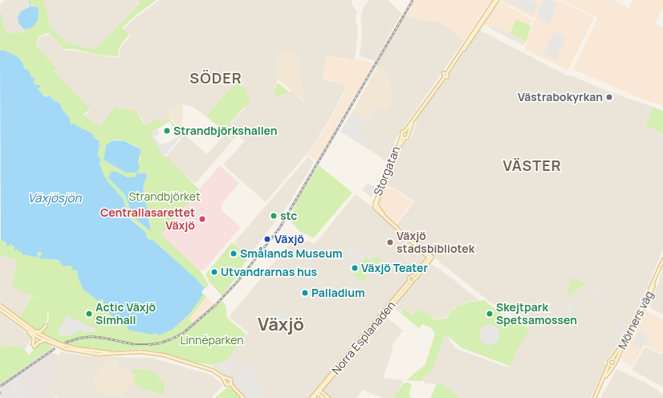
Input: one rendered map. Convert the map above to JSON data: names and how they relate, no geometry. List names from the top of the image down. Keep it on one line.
{"streets":{"main road":["Storgatan","Mörners väg","Norra Esplanaden"]},"districts":["SÖDER","VÄSTER","Växjö"],"water":["Växjösjön"],"parks":["Strandbjörket","Linnéparken"],"places":["Västrabokyrkan","Strandbjörkshallen","stc","Centrallasarettet Växjö","Växjö","Växjö stadsbibliotek","Smålands Museum","Växjö Teater","Utvandrarnas hus","Palladium","Actic Växjö Simhall","Skejtpark Spetsamossen"]}
